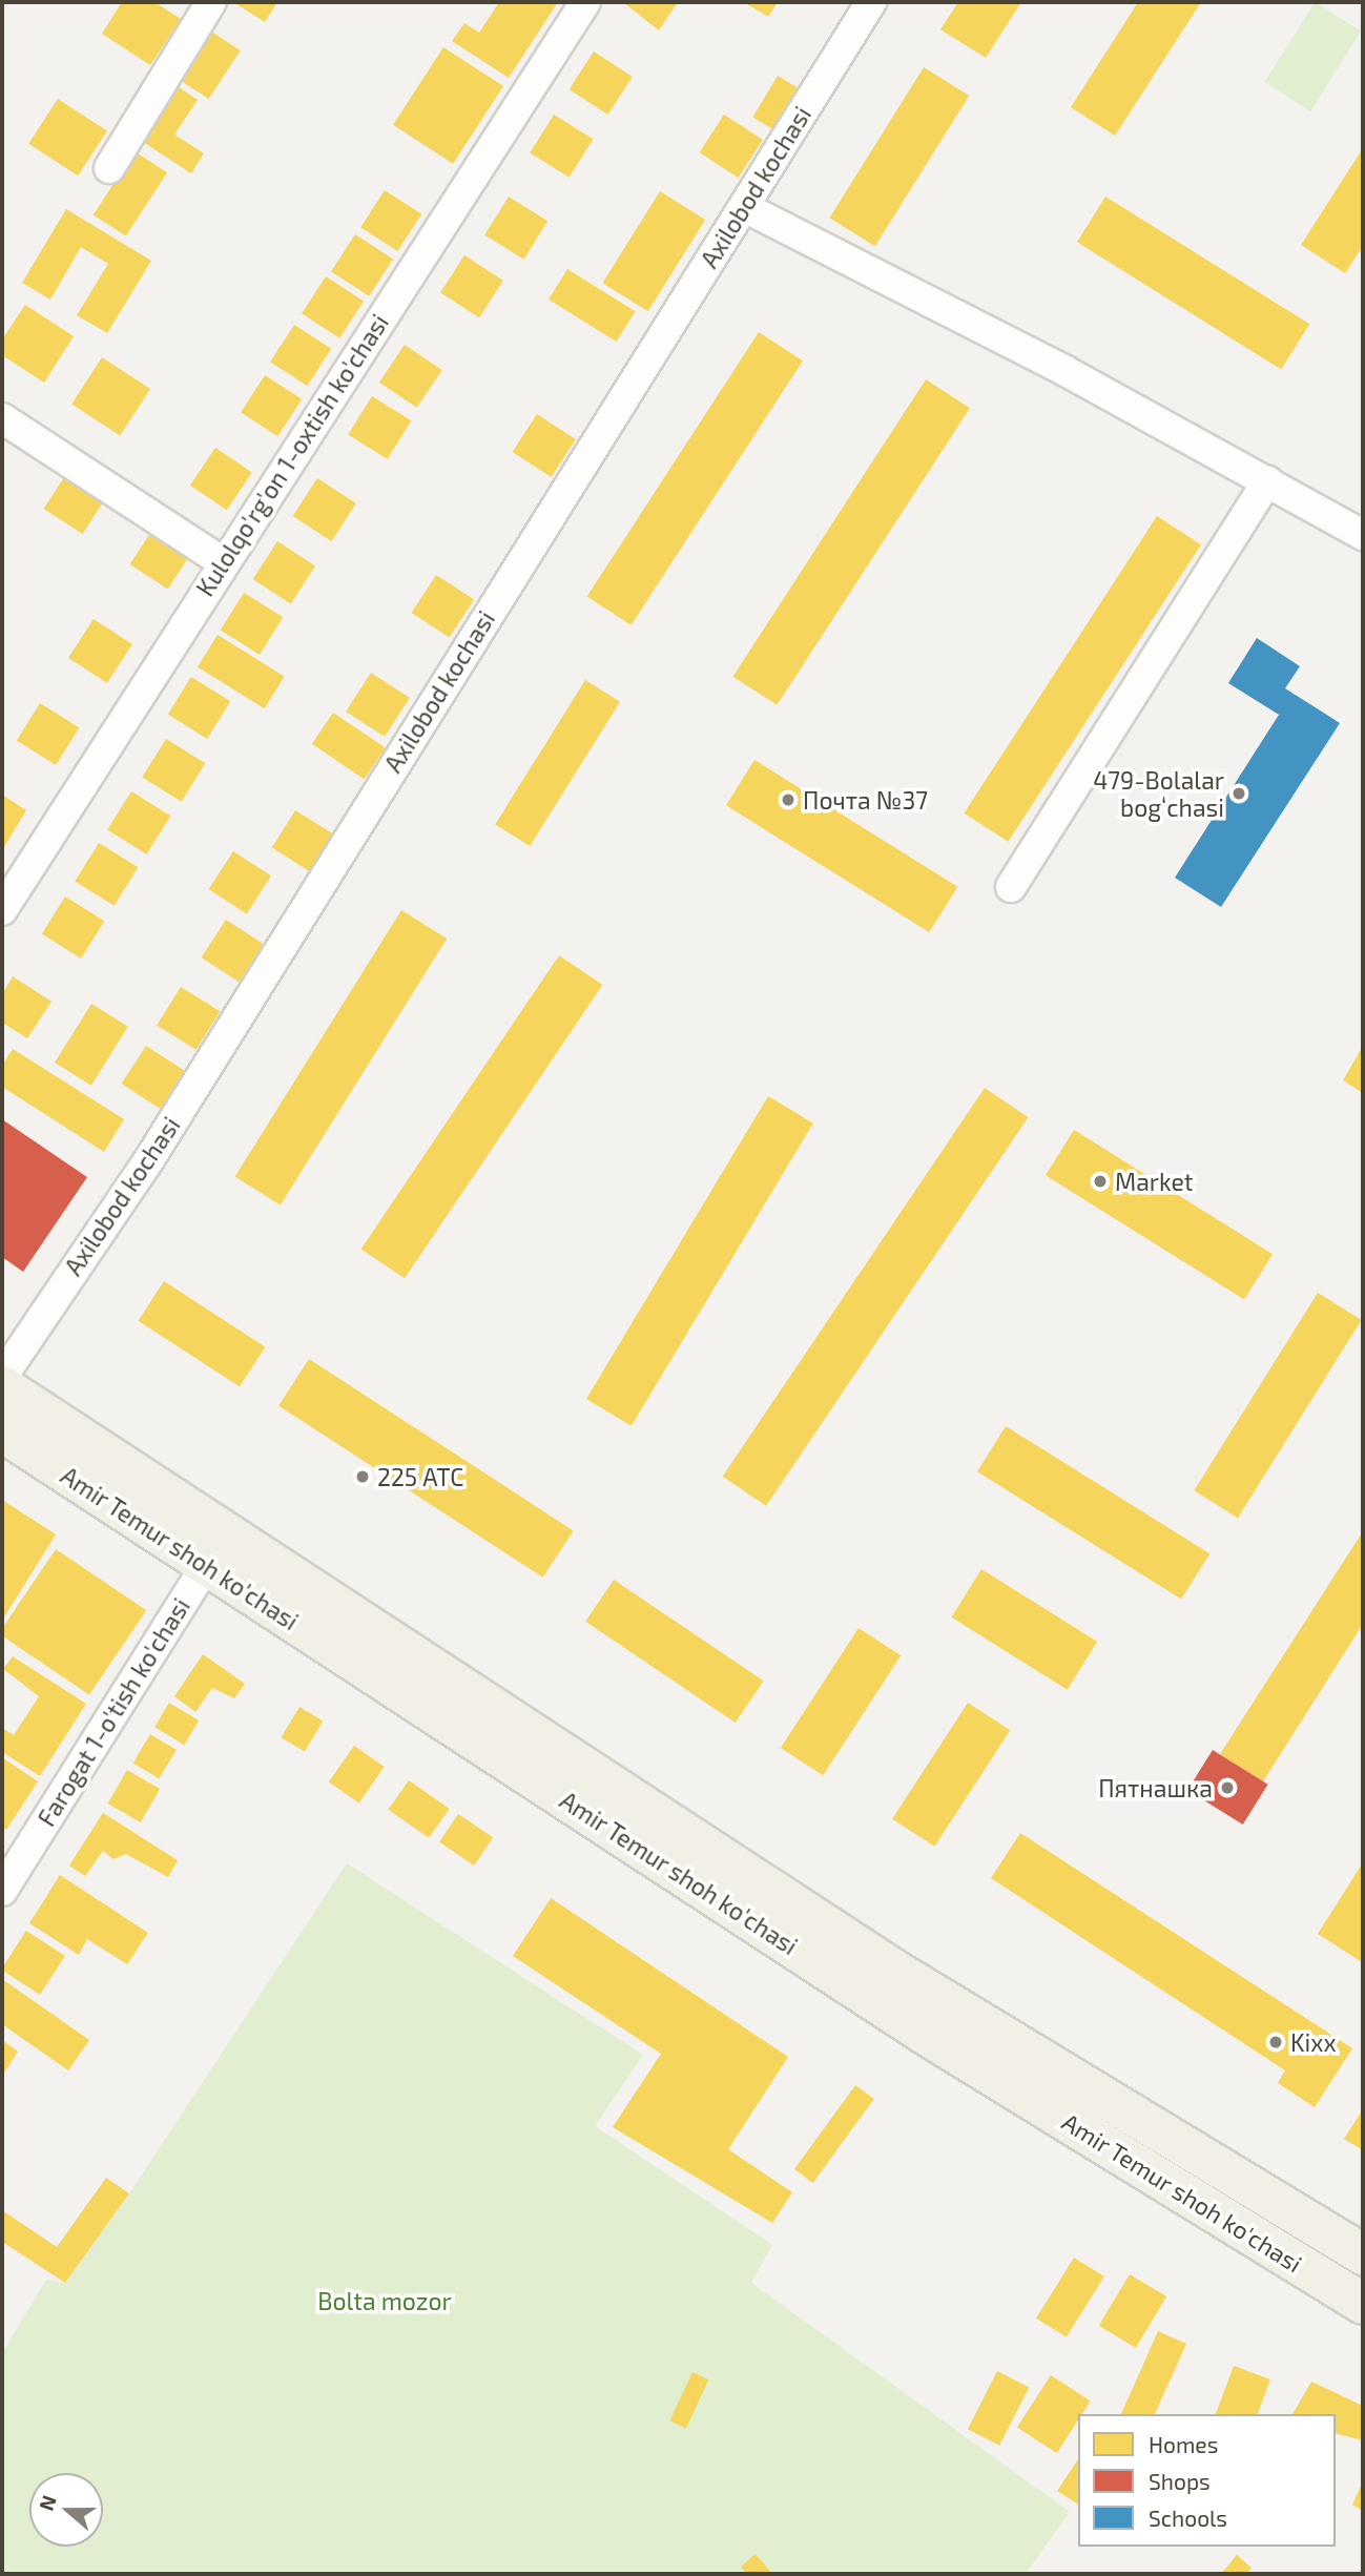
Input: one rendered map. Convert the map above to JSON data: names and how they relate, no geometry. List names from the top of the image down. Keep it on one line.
{"streets":{"main road":["Amir Temur shoh ko'chasi"],"street":["Axilobod kochasi","Kulolqo'rg'on 1-oxtish ko'chasi","Farogat 1-o'tish ko'chasi"]},"crossings":[["Amir Temur shoh ko'chasi","Farogat 1-o'tish ko'chasi"]],"parks":["Bolta mozor"],"places":["479-Bolalar bogʻchasi","Почта №37","Market","225 АТС","Пятнашка","Kixx"],"legend":["Homes","Shops","Schools"],"north":"left"}
